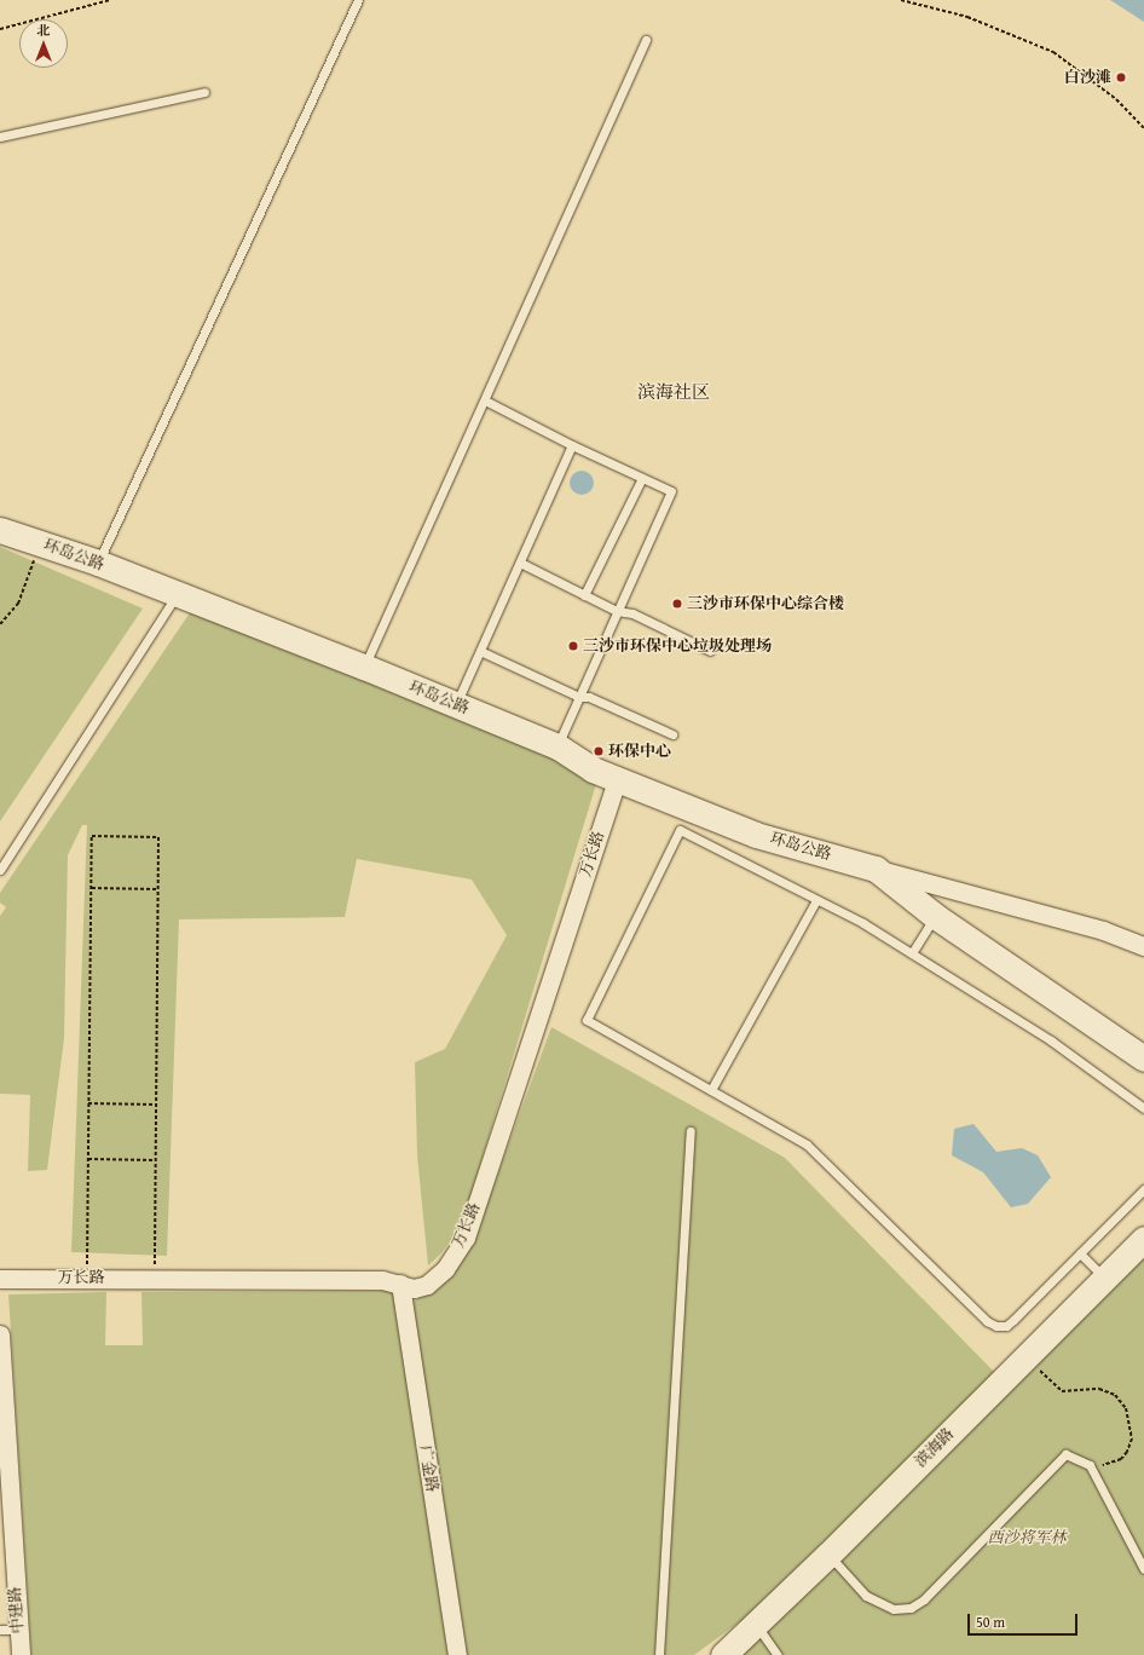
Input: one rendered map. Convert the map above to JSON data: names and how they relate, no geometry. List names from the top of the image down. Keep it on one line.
{"streets":{"street":["环岛公路","万长路","滨海路","广金路","中建路"]},"crossings":[["环岛公路","万长路"],["万长路","广金路"]],"districts":["滨海社区"],"parks":["西沙将军林"],"places":["白沙滩","三沙市环保中心综合楼","三沙市环保中心垃圾处理场","环保中心"],"scale_bar":"50 m","north":"top"}
